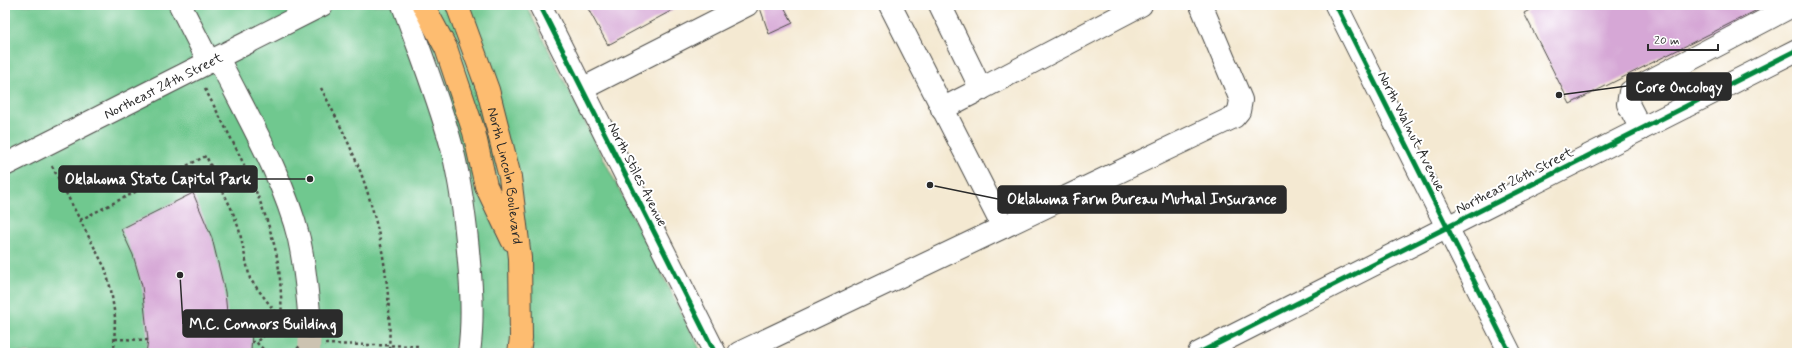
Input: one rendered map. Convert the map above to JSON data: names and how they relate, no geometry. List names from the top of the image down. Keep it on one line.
{"streets":{"main road":["North Lincoln Boulevard"],"street":["Northeast 24th Street","North Walnut Avenue","North Stiles Avenue","Northeast 26th Street"]},"crossings":[["North Walnut Avenue","Northeast 26th Street"]],"places":["Core Oncology","Oklahoma State Capitol Park","Oklahoma Farm Bureau Mutual Insurance","M.C. Connors Building"],"scale_bar":"20 m"}
